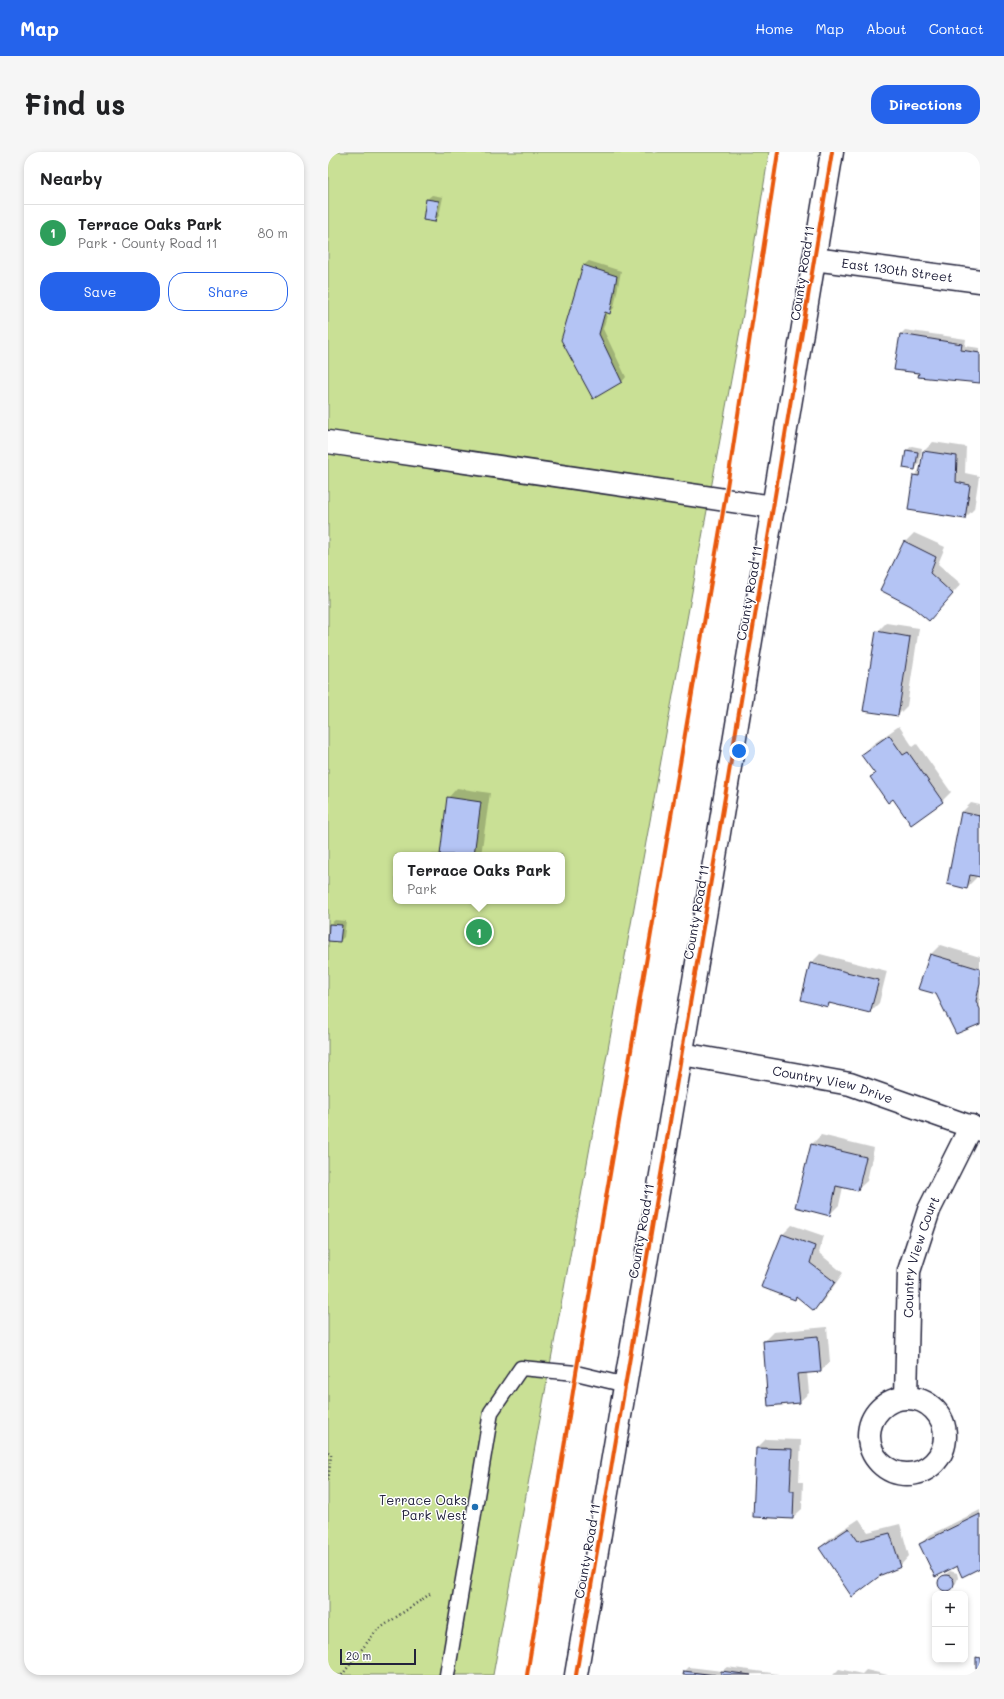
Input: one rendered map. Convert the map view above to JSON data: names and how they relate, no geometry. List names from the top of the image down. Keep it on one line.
{"streets":{"street":["East 130th Street","County Road 11","Country View Drive","Country View Court"]},"crossings":[["East 130th Street","County Road 11"],["County Road 11","Country View Drive"],["Country View Drive","Country View Court"]],"places":["Terrace Oaks Park West"],"scale_bar":"20 m","page":{"header":"Map","nav":["Home","Map","About","Contact"],"buttons":["Directions",["Save","Share"]],"title":"Find us","heading":"Nearby","list":[{"mark":"1","name":"Terrace Oaks Park","note":"Park · County Road 11","value":"80 m"}],"popup":["Terrace Oaks Park","Park"],"pins":"1","map_buttons":["+","−"],"scale":"20 m"}}
